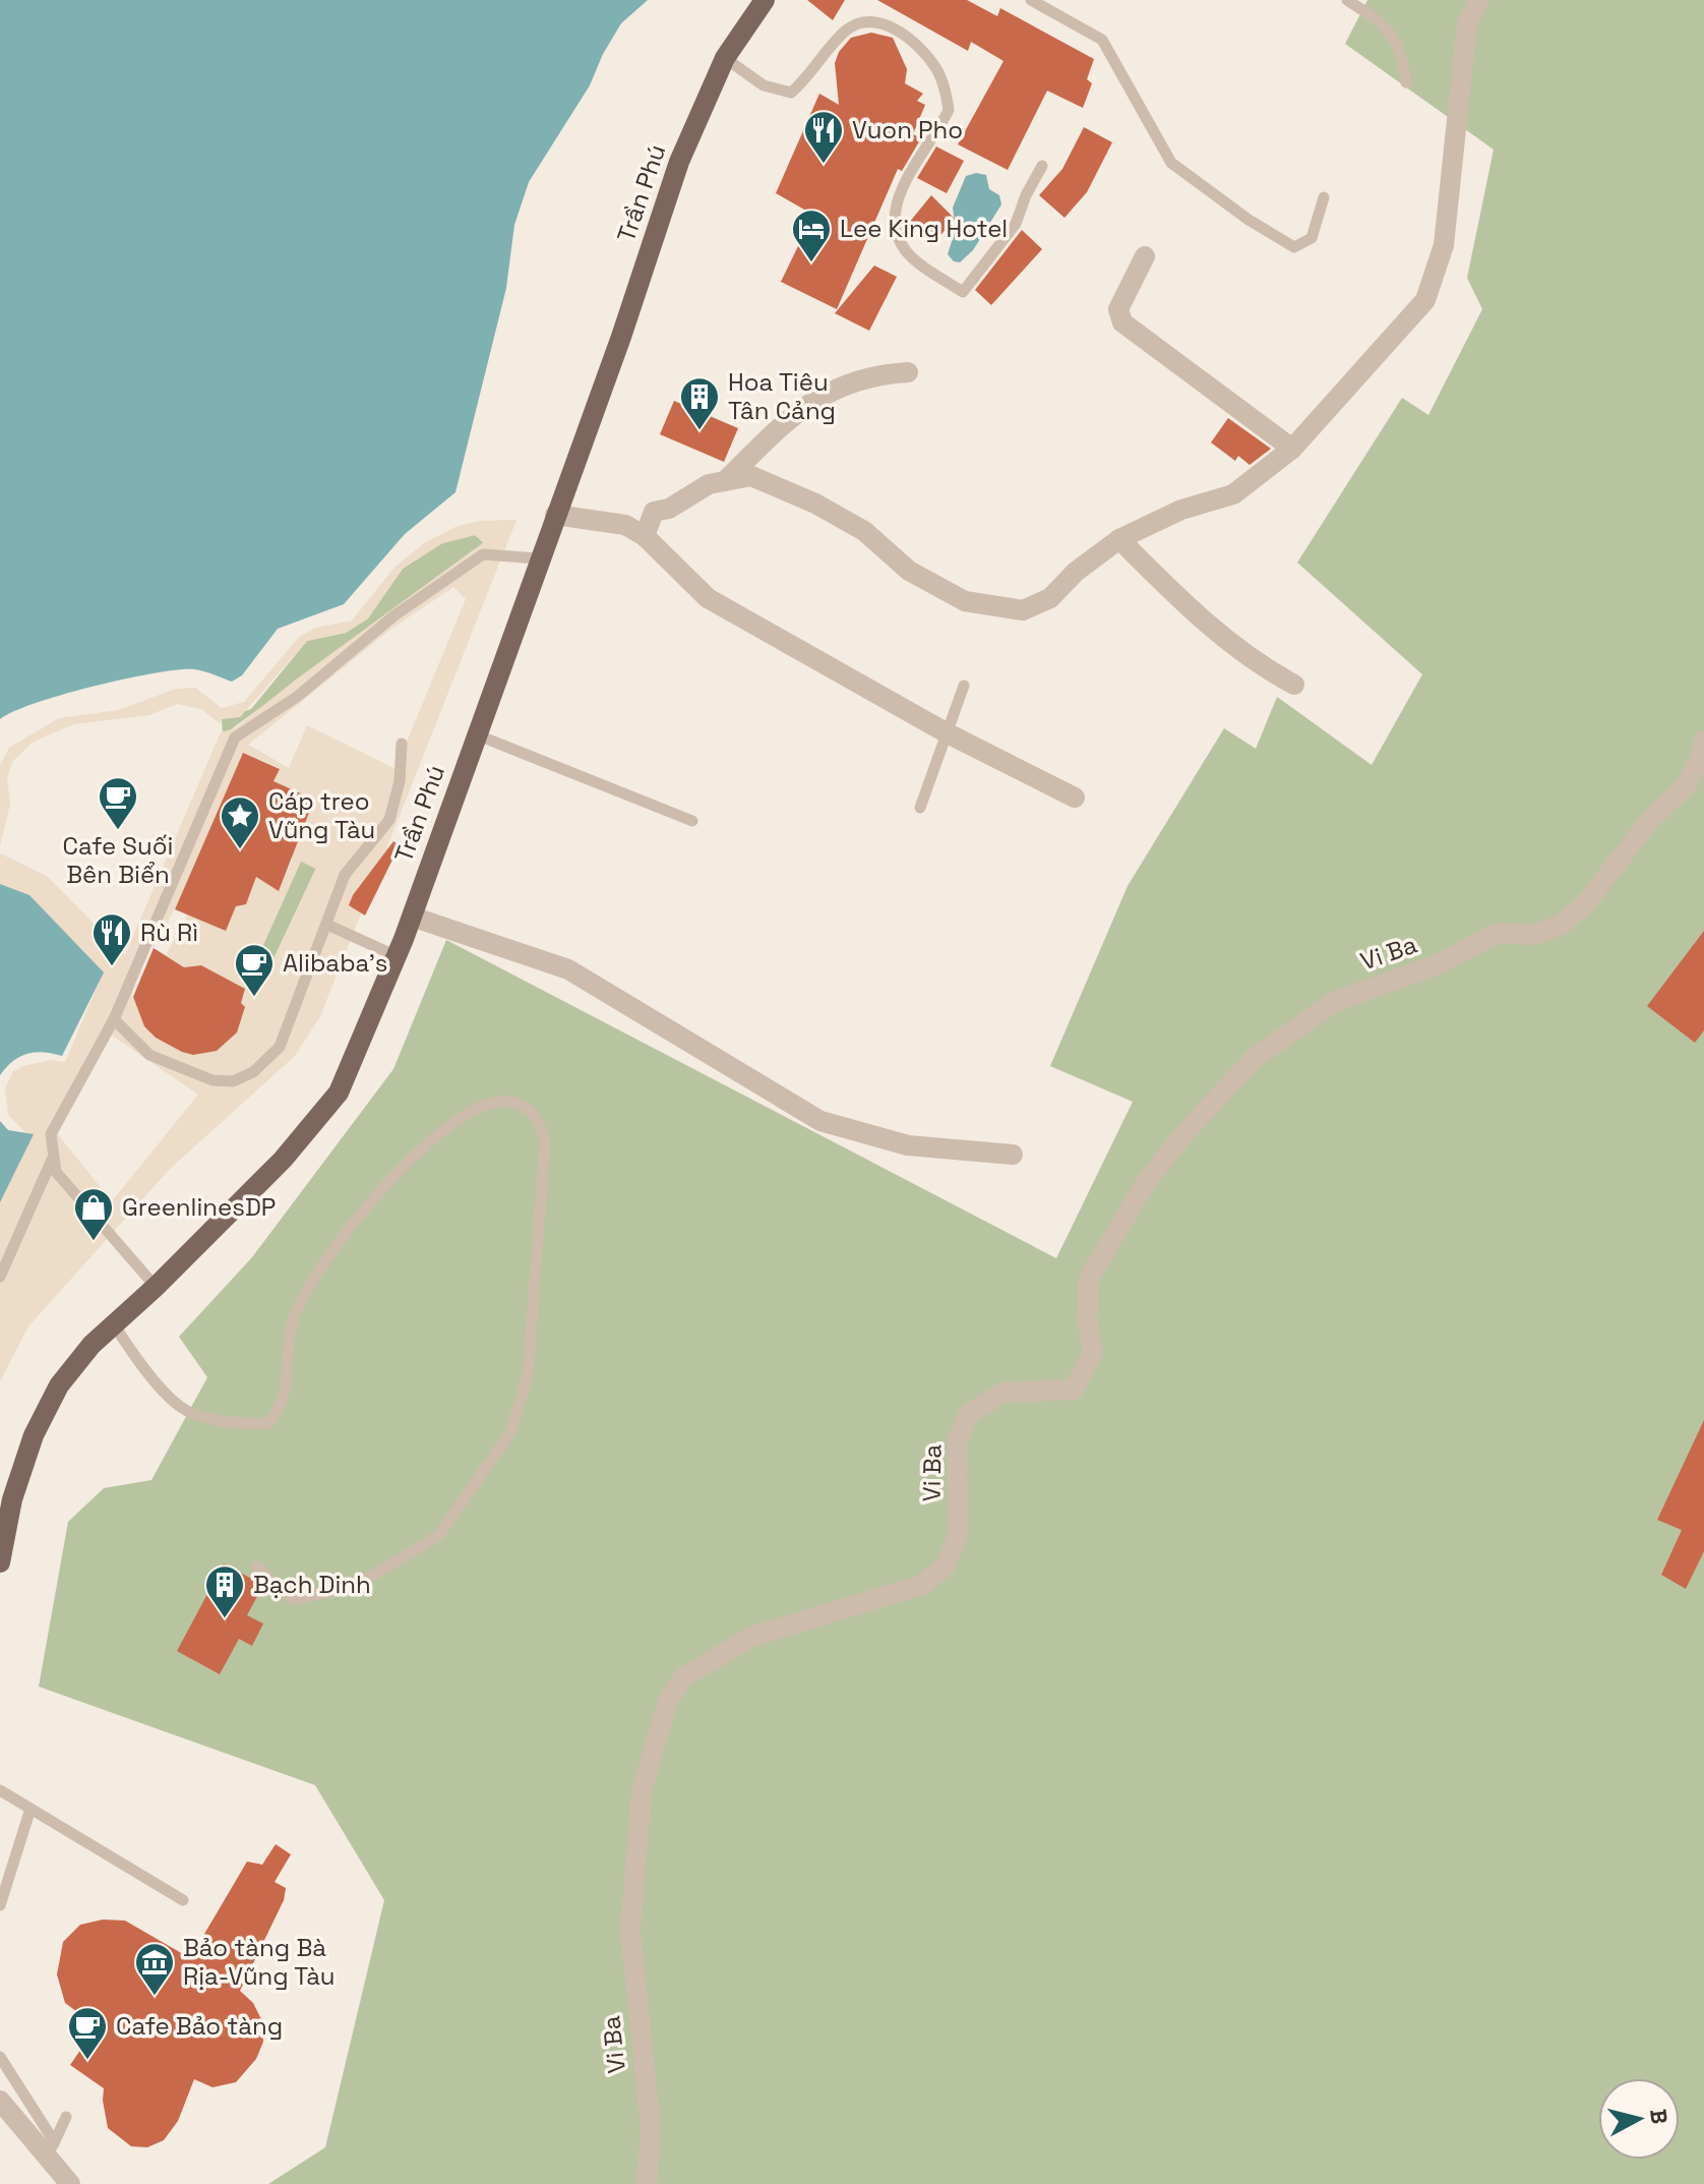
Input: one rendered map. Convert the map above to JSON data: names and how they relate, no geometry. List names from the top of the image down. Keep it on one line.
{"streets":{"main road":["Trần Phú"],"street":["Vi Ba"]},"places":{"restaurant":["Vuon Pho","Rù Rì"],"hotel":["Lee King Hotel"],"building":["Hoa Tiêu Tân Cảng","Bạch Dinh"],"cafe":["Cafe Suối Bên Biển","Alibaba's","Cafe Bảo tàng"],"place":["Cáp treo Vũng Tàu"],"shop":["GreenlinesDP"],"museum":["Bảo tàng Bà Rịa-Vũng Tàu"]},"north":"right"}
